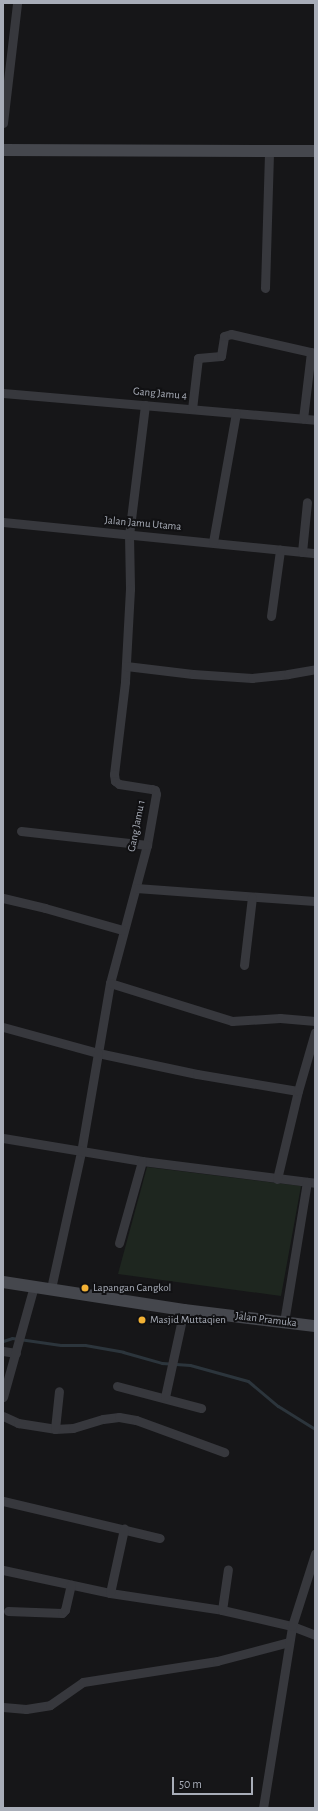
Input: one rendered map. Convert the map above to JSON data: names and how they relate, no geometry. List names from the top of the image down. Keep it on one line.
{"streets":{"main road":["Jalan Pramuka"],"street":["Gang Jamu 4","Jalan Jamu Utama","Gang Jamu 1"]},"crossings":[["Gang Jamu 4","Gang Jamu 1"],["Jalan Jamu Utama","Gang Jamu 1"],["Gang Jamu 1","Jalan Pramuka"]],"places":["Lapangan Cangkol","Masjid Muttaqien"],"scale_bar":"50 m"}
